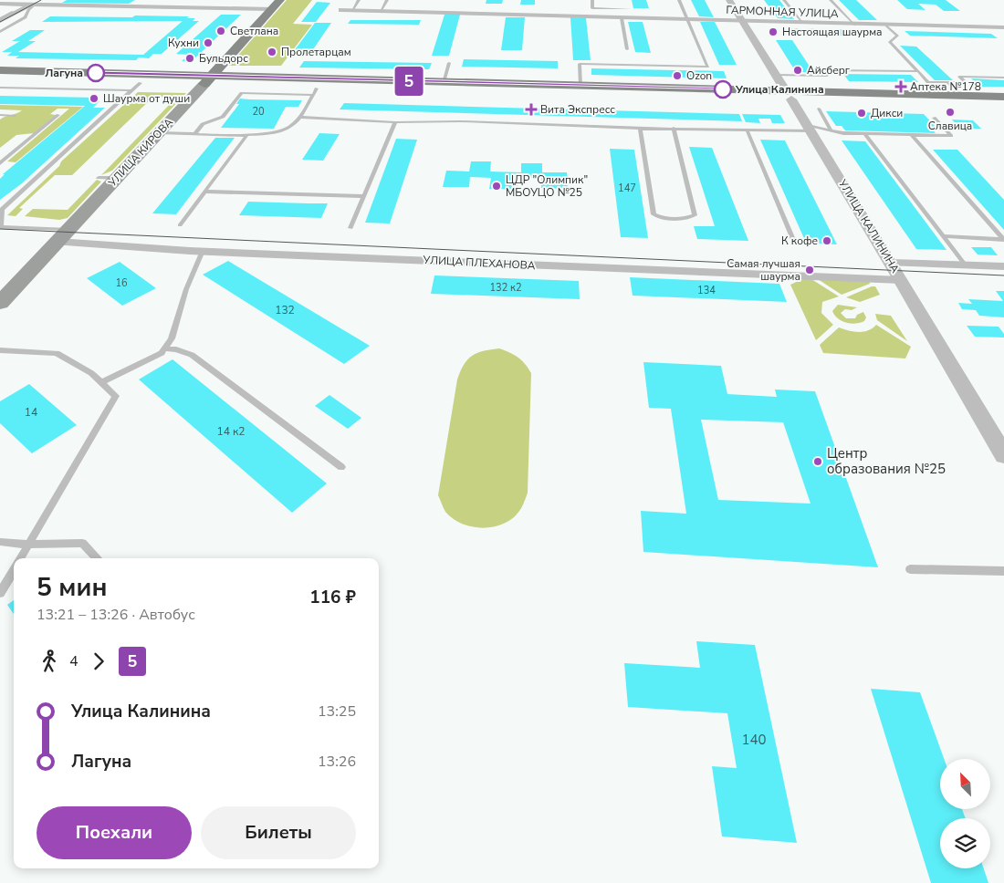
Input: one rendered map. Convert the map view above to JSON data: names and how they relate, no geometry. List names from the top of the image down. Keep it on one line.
{"streets":{"main road":["УЛИЦА КИРОВА"],"street":["ГАРМОННАЯ УЛИЦА","УЛИЦА КАЛИНИНА","УЛИЦА ПЛЕХАНОВА"]},"crossings":[["ГАРМОННАЯ УЛИЦА","УЛИЦА КАЛИНИНА"],["УЛИЦА КИРОВА","УЛИЦА ПЛЕХАНОВА"],["УЛИЦА КАЛИНИНА","УЛИЦА ПЛЕХАНОВА"]],"places":{"other":["Светлана","Настоящая шаурма","Кухни","Пролетарцам","Бульдорс","Айсберг","Лагуна","Ozon","Улица Калинина","Шаурма от души","Славица","Дикси","ЦДР \"Олимпик\" МБОУЦО №25","К кофе","Самая лучшая шаурма","Центр образования №25"],"health":["Аптека №178","Вита Экспресс"]},"lines":["bus line 5"],"house_numbers":["20","147","16","132 к2","134","132","14","14 к2","140"],"north":"top left","page":{"on_map":"5","heading":["5 мин","13:21 – 13:26 · Автобус","116 ₽"],"legs":["4","5"],"list":[{"name":"Улица Калинина","value":"13:25"},{"name":"Лагуна","value":"13:26"}],"buttons":["Поехали","Билеты"]}}
